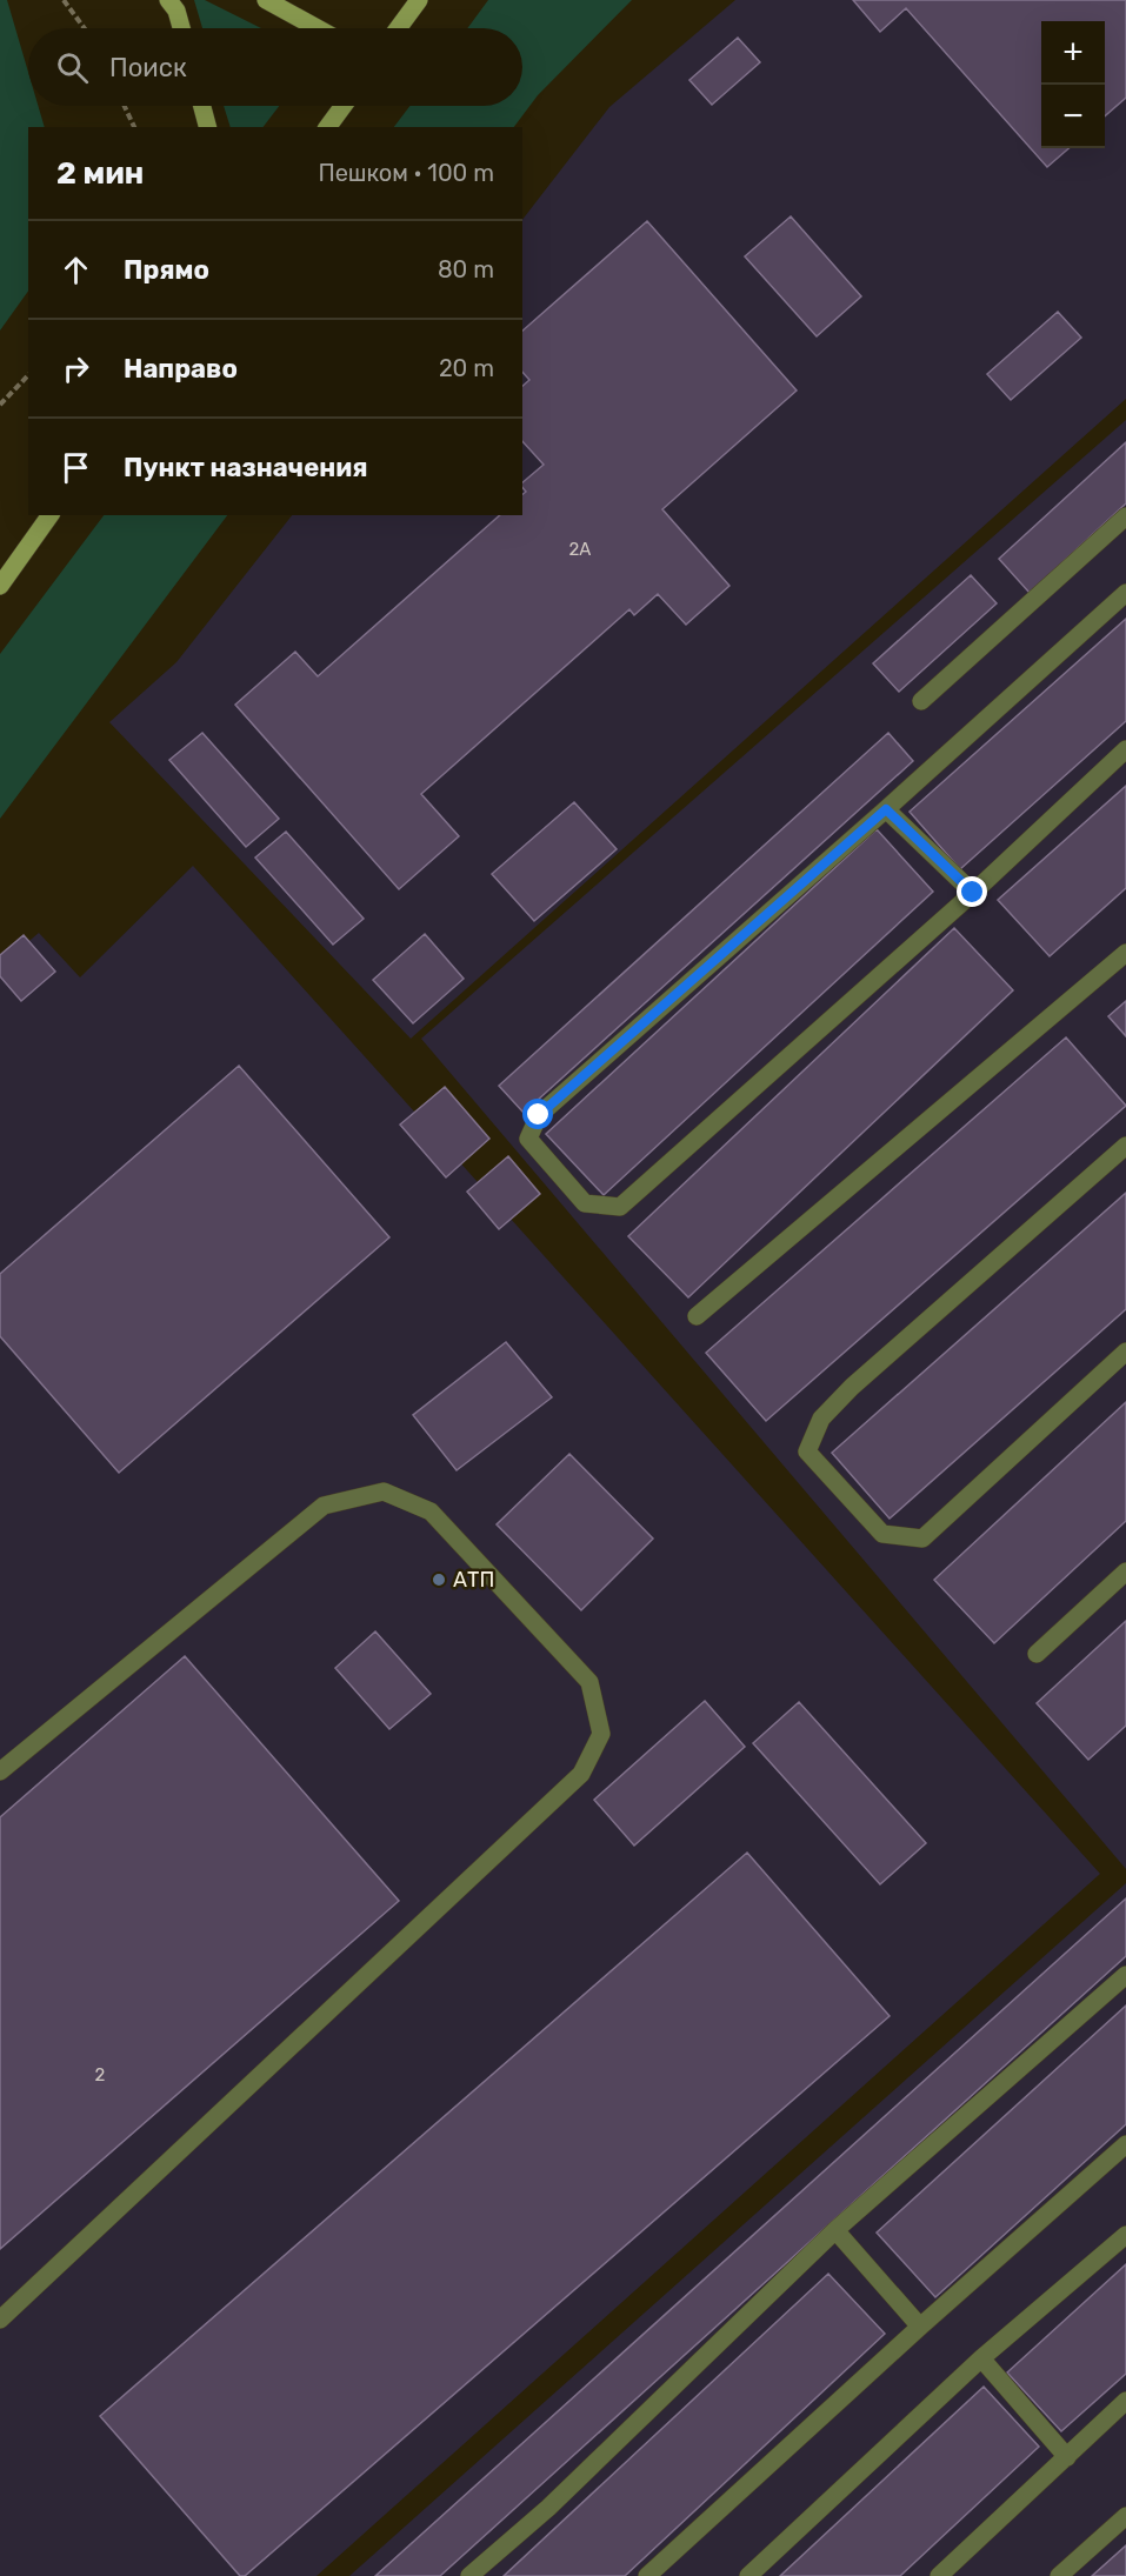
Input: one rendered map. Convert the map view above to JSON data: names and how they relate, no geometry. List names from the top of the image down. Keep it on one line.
{"places":["АТП"],"house_numbers":["2А","2"],"page":{"map_buttons":["+","−"],"search":"Поиск","heading":["2 мин","Пешком · 100 m"],"list":[["Прямо","80 m"],["Направо","20 m"],"Пункт назначения"]}}
